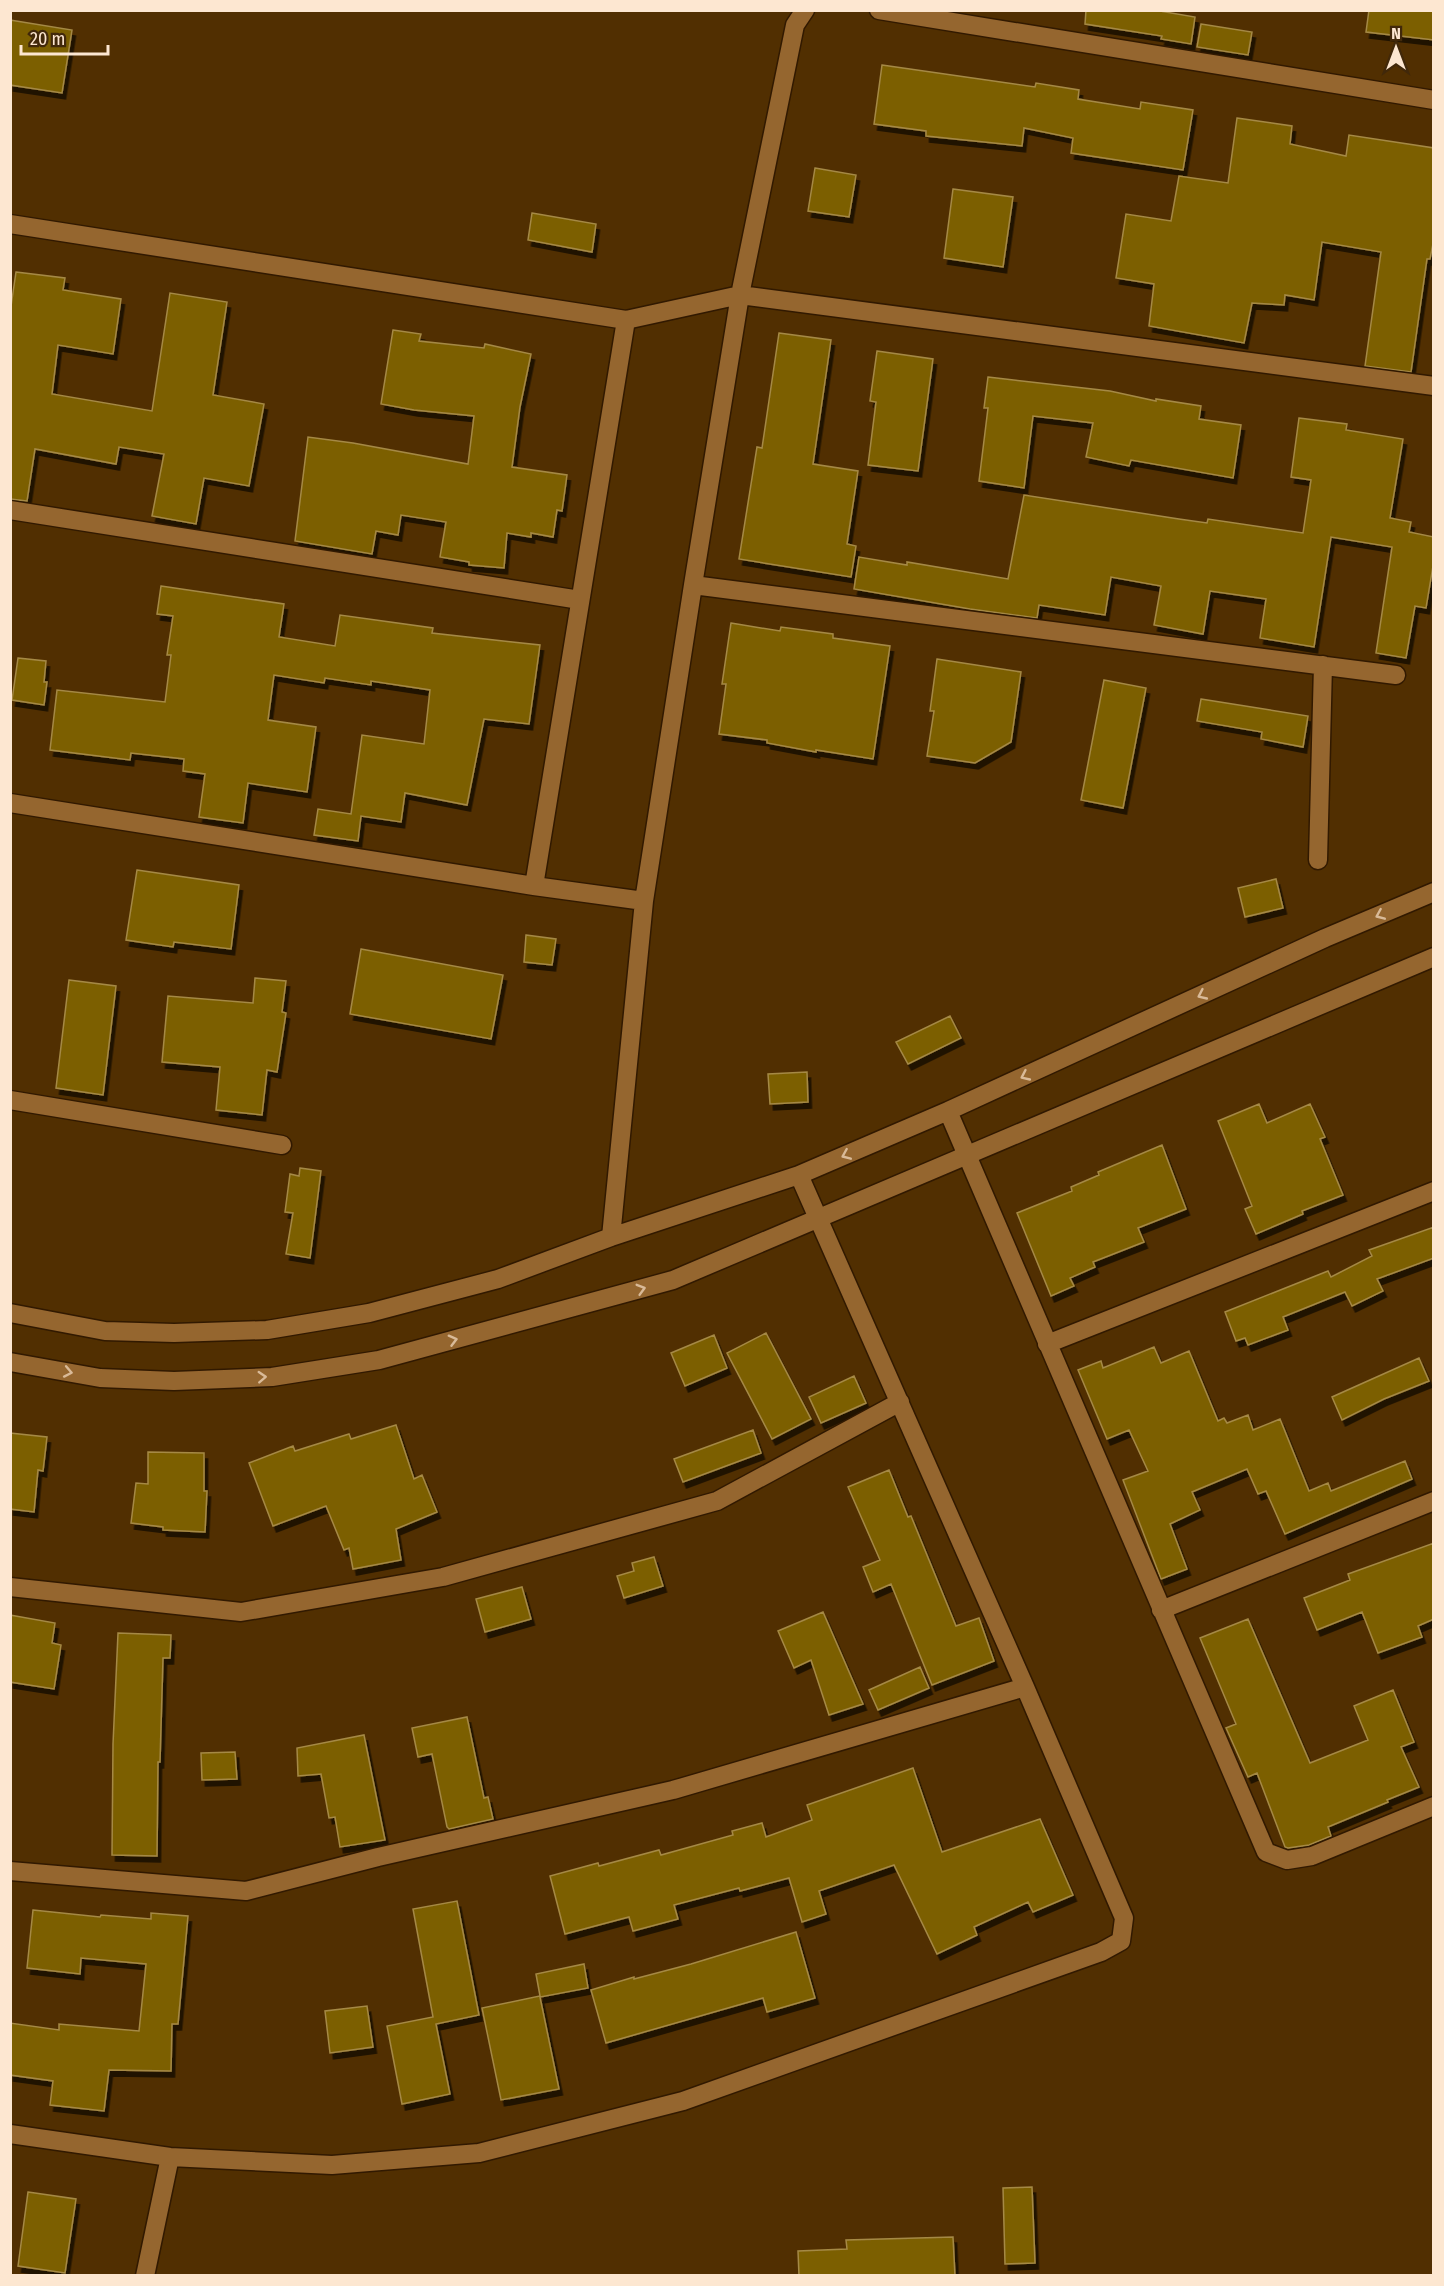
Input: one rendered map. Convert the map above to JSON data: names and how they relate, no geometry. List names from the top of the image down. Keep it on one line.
{"scale_bar":"20 m","north":"top"}
